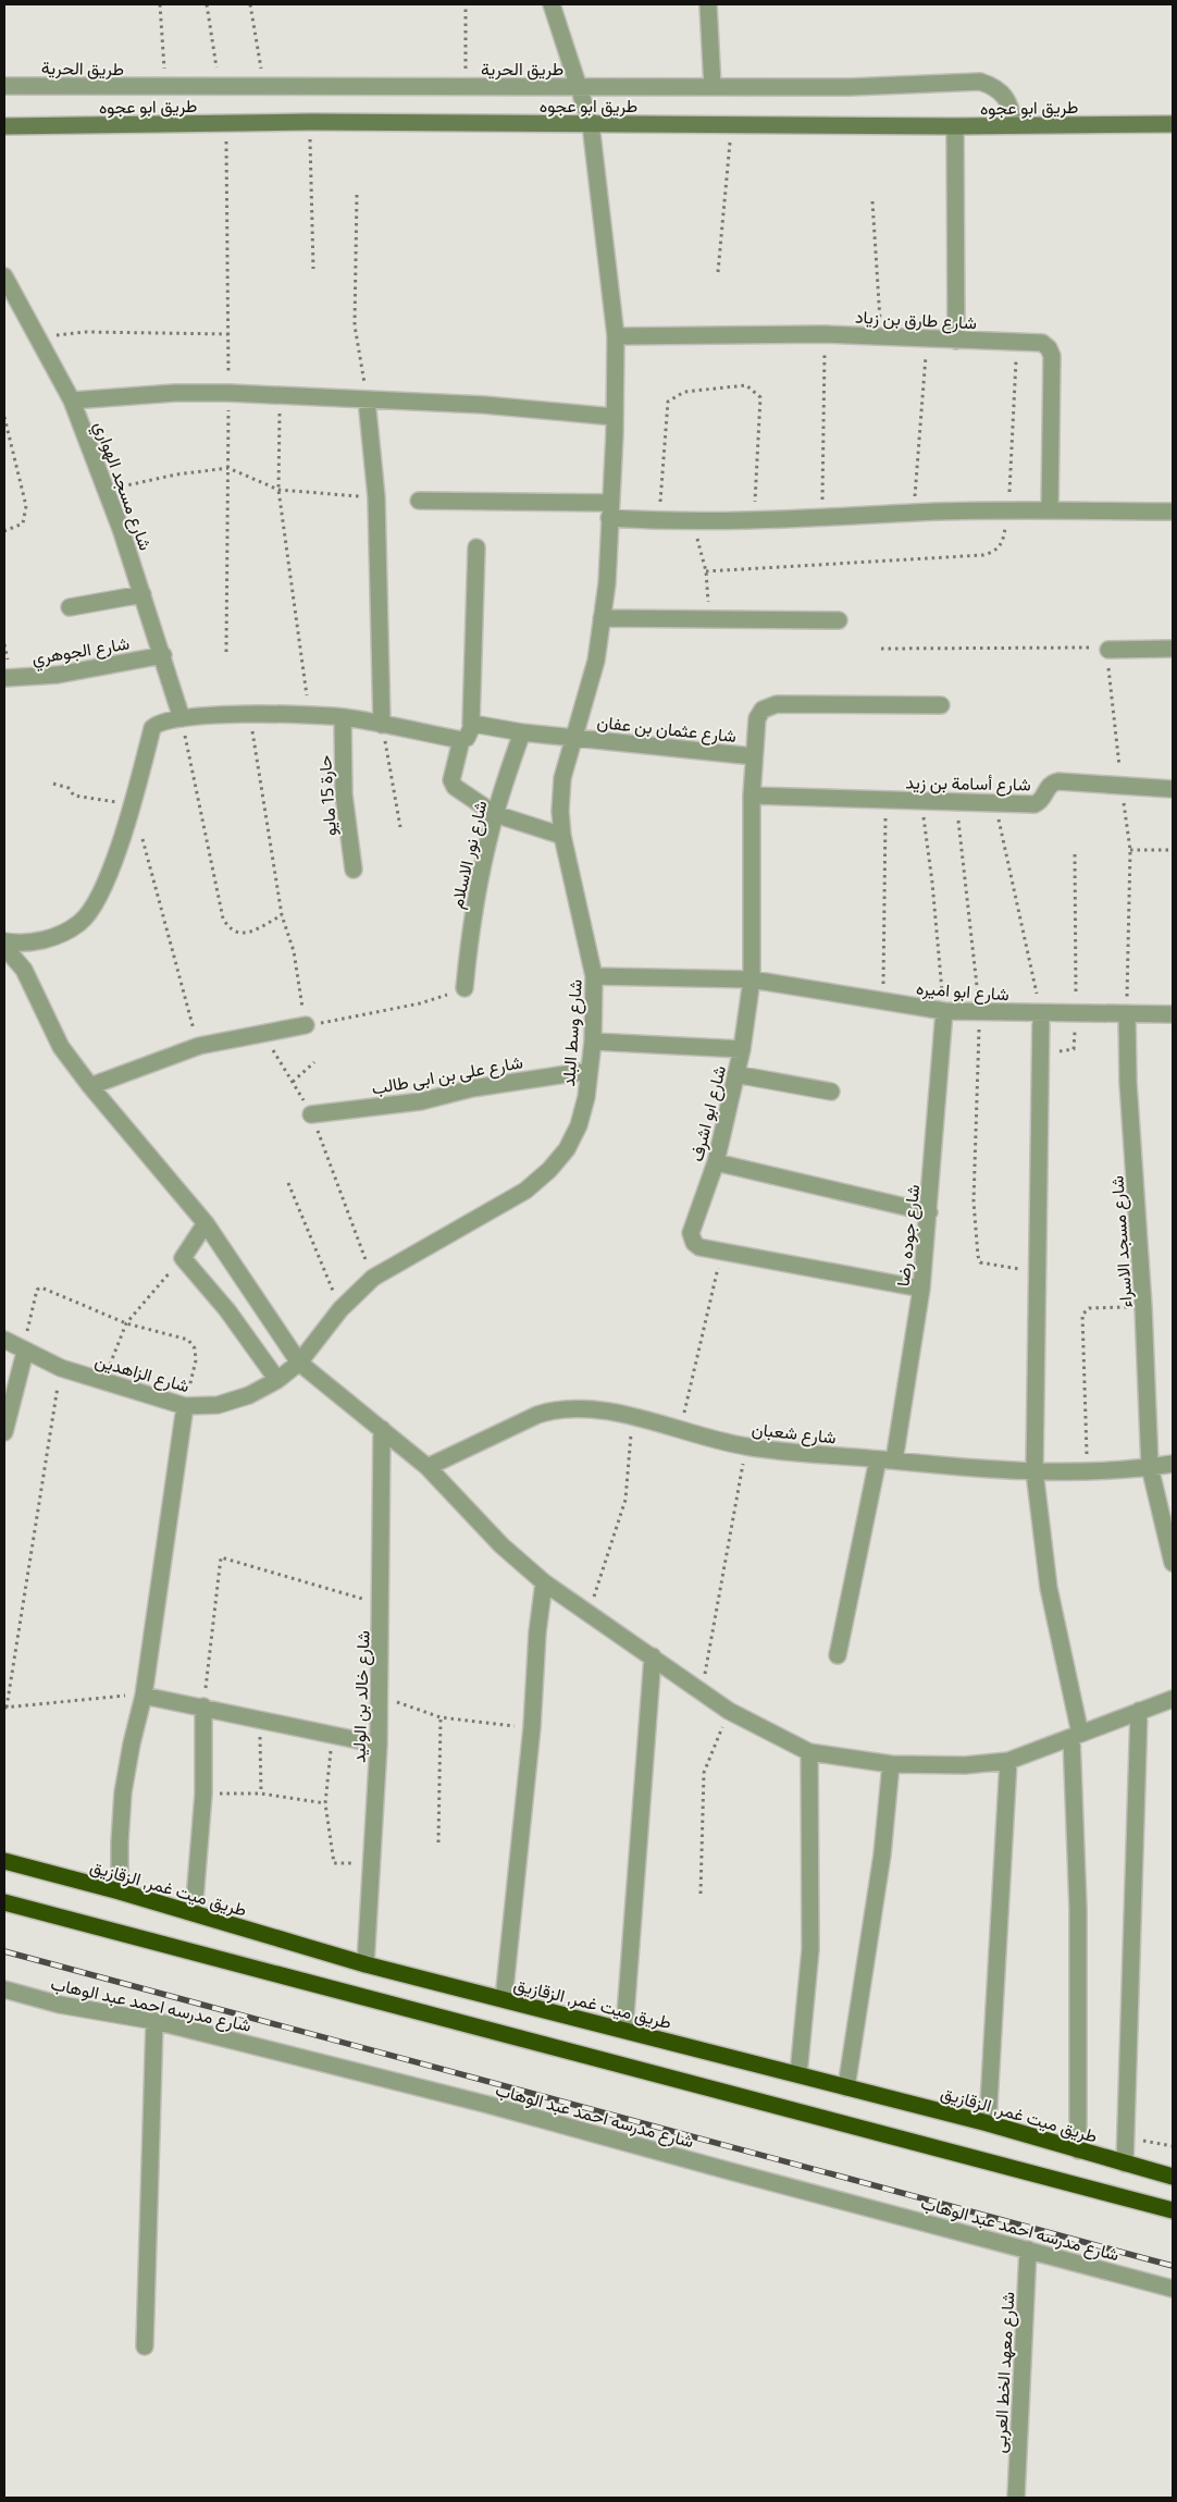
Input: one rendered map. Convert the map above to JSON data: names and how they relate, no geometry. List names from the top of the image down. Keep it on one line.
{"streets":{"highway":["طريق ميت غمر, الزقازيق"],"street":["طريق الحرية","طريق ابو عجوه","شارع طارق بن زياد","شارع مسجد الهواري","شارع الجوهري","شارع عثمان بن عفان","شارع أسامة بن زيد","حارة 15 مايو","شارع نور الاسلام","شارع ابو اميره","شارع وسط البلد","شارع على بن ابى طالب","شارع ابو اشرف","شارع جوده رضا","شارع مسجد الاسراء","شارع الزاهدين","شارع شعبان","شارع خالد بن الوليد","شارع مدرسه احمد عبد الوهاب","شارع معهد الخط العربى"]},"crossings":[["طريق الحرية","طريق ابو عجوه"],["طريق الحرية","شارع وسط البلد"],["طريق ابو عجوه","شارع وسط البلد"],["شارع طارق بن زياد","شارع وسط البلد"],["شارع مسجد الهواري","شارع الجوهري"],["شارع عثمان بن عفان","شارع نور الاسلام"],["شارع عثمان بن عفان","شارع وسط البلد"],["شارع عثمان بن عفان","شارع ابو اشرف"],["شارع أسامة بن زيد","شارع ابو اشرف"],["شارع ابو اميره","شارع وسط البلد"],["شارع ابو اميره","شارع ابو اشرف"],["شارع ابو اميره","شارع جوده رضا"],["شارع ابو اميره","شارع مسجد الاسراء"],["شارع وسط البلد","شارع على بن ابى طالب"],["شارع وسط البلد","شارع الزاهدين"],["شارع ابو اشرف","شارع جوده رضا"],["شارع جوده رضا","شارع شعبان"],["شارع مسجد الاسراء","شارع شعبان"],["شارع خالد بن الوليد","طريق ميت غمر, الزقازيق"],["شارع مدرسه احمد عبد الوهاب","شارع معهد الخط العربى"]]}
